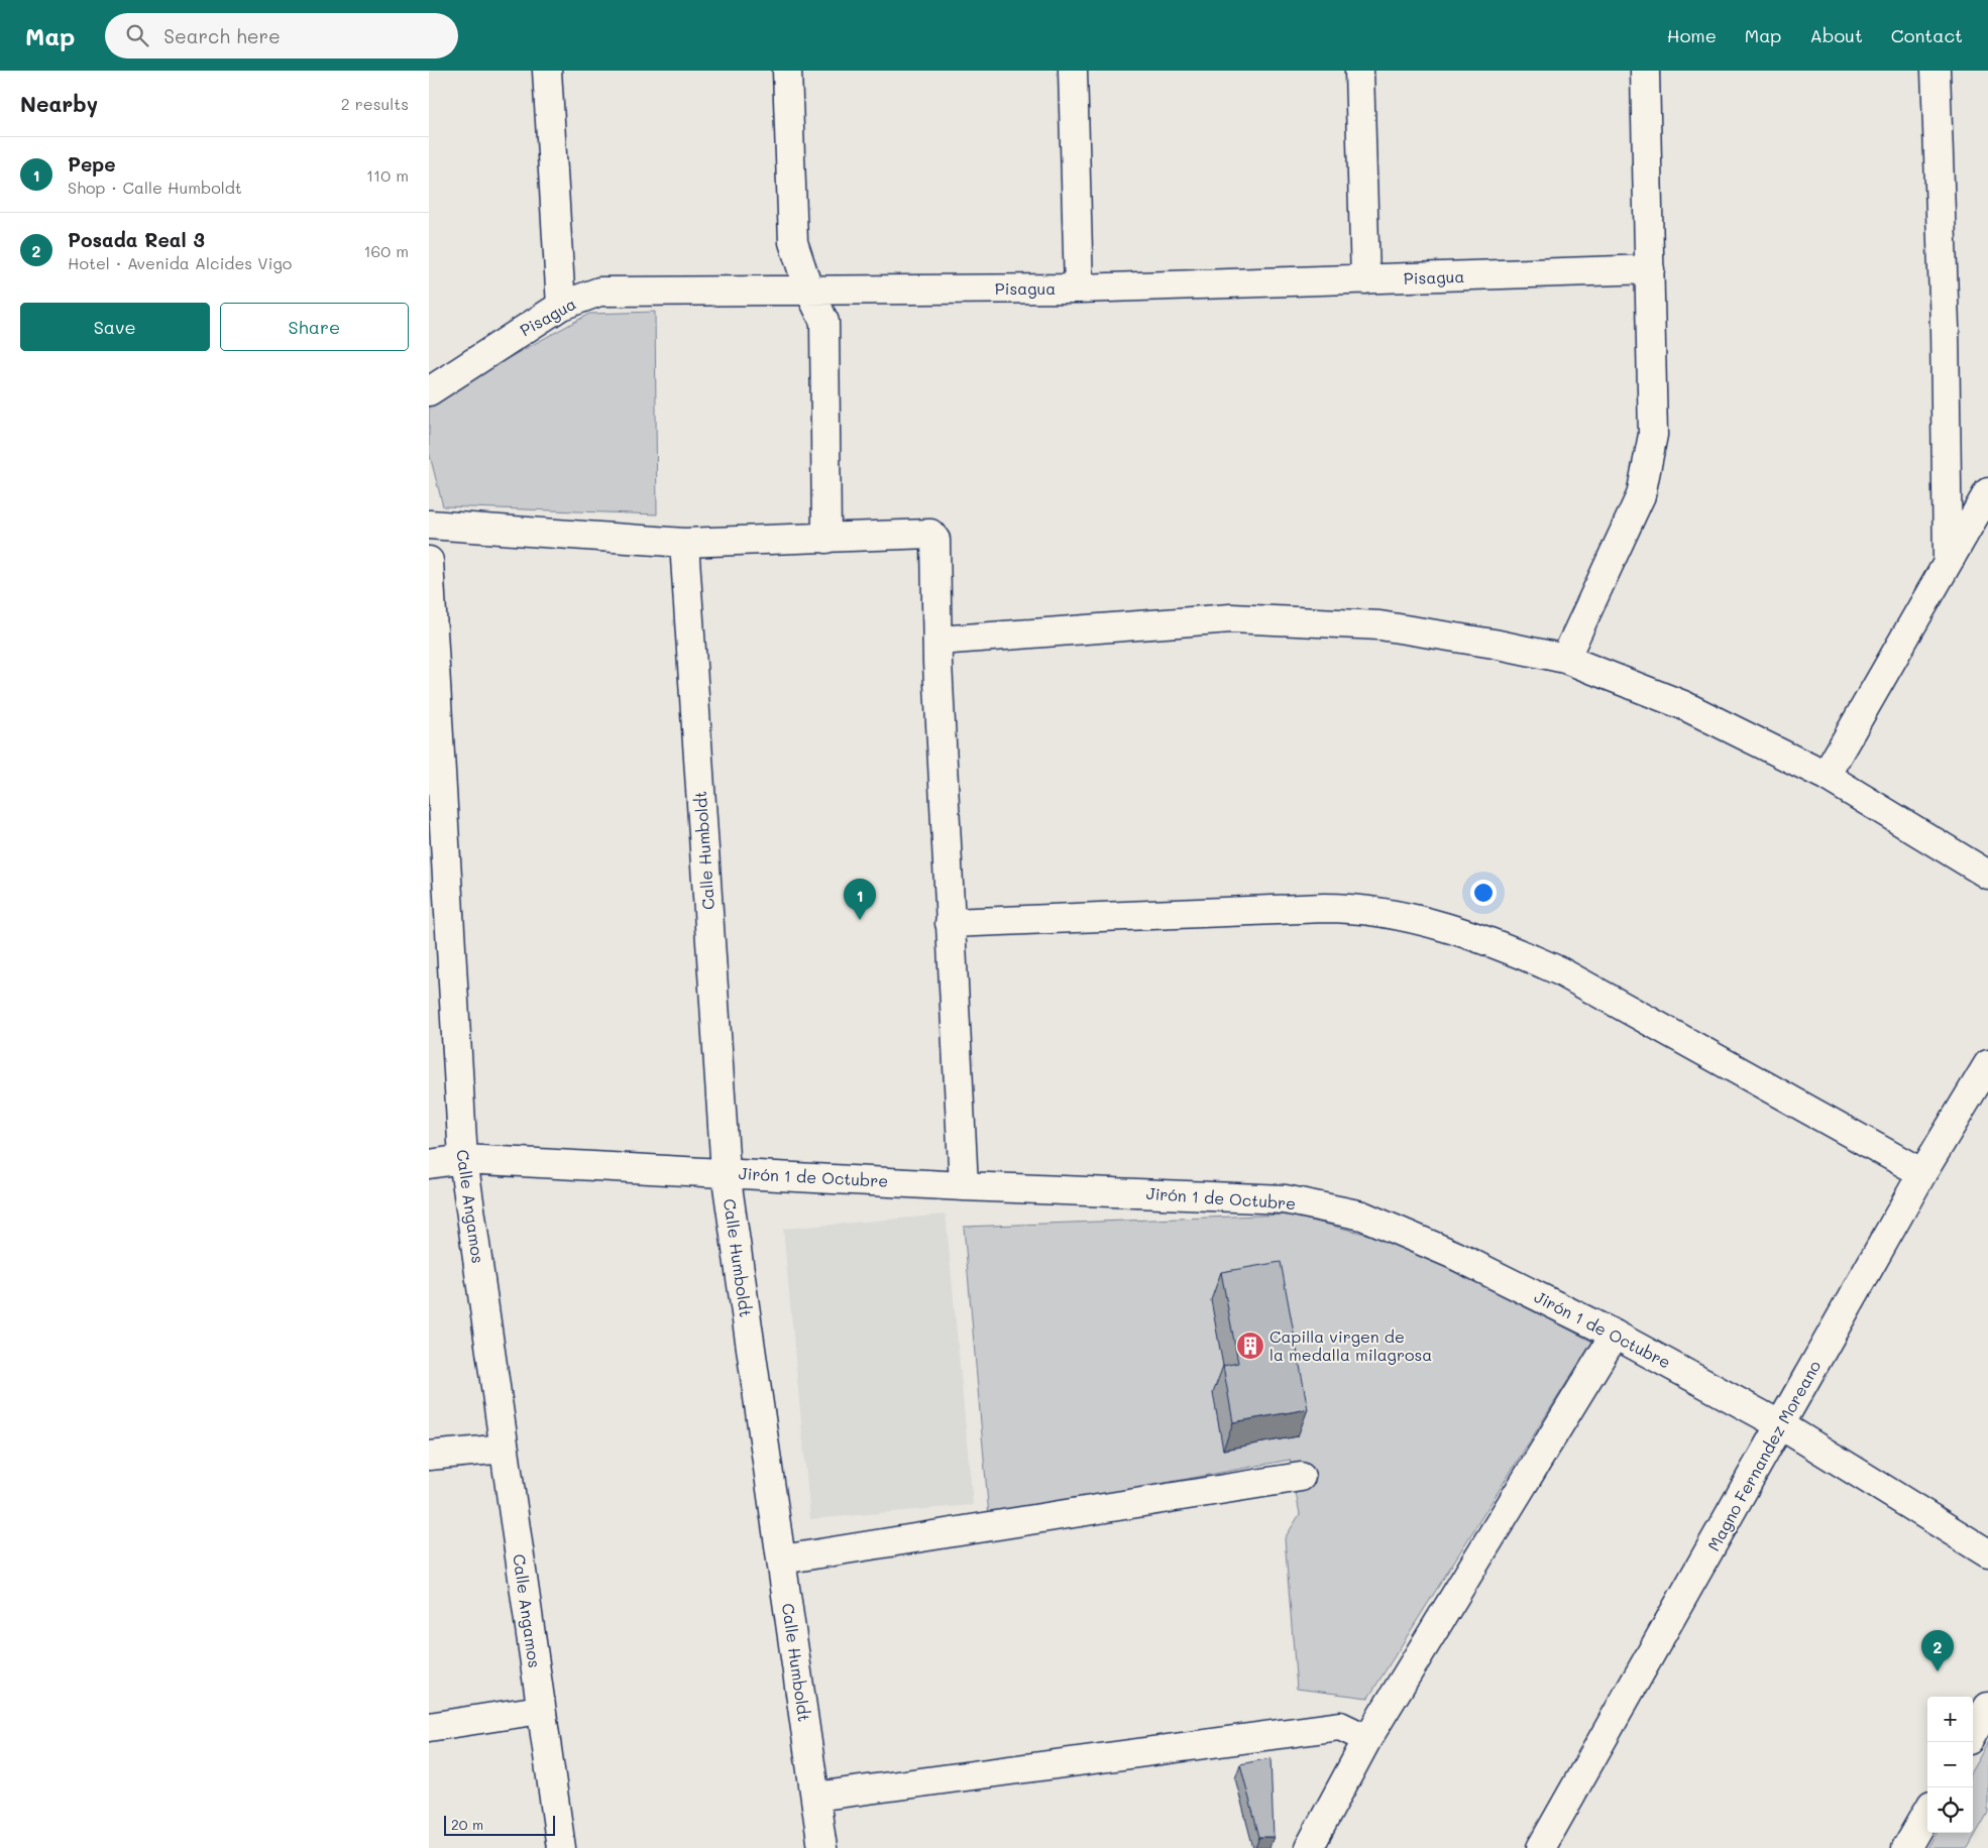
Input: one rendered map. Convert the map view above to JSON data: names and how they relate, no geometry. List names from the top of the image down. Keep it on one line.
{"streets":{"street":["Pisagua","Calle Humboldt","Jirón 1 de Octubre","Calle Angamos","Magno Fernandez Moreano"]},"crossings":[["Calle Humboldt","Jirón 1 de Octubre"],["Jirón 1 de Octubre","Calle Angamos"],["Jirón 1 de Octubre","Magno Fernandez Moreano"]],"places":{"building":["Capilla virgen de la medalla milagrosa"]},"scale_bar":"20 m","page":{"header":"Map","search":"Search here","nav":["Home","Map","About","Contact"],"heading":["Nearby","2 results"],"list":[{"mark":"1","name":"Pepe","note":"Shop · Calle Humboldt","value":"110 m"},{"mark":"2","name":"Posada Real 3","note":"Hotel · Avenida Alcides Vigo","value":"160 m"}],"buttons":["Save","Share"],"pins":["1","2"],"map_buttons":["+","−"],"scale":"20 m"}}
